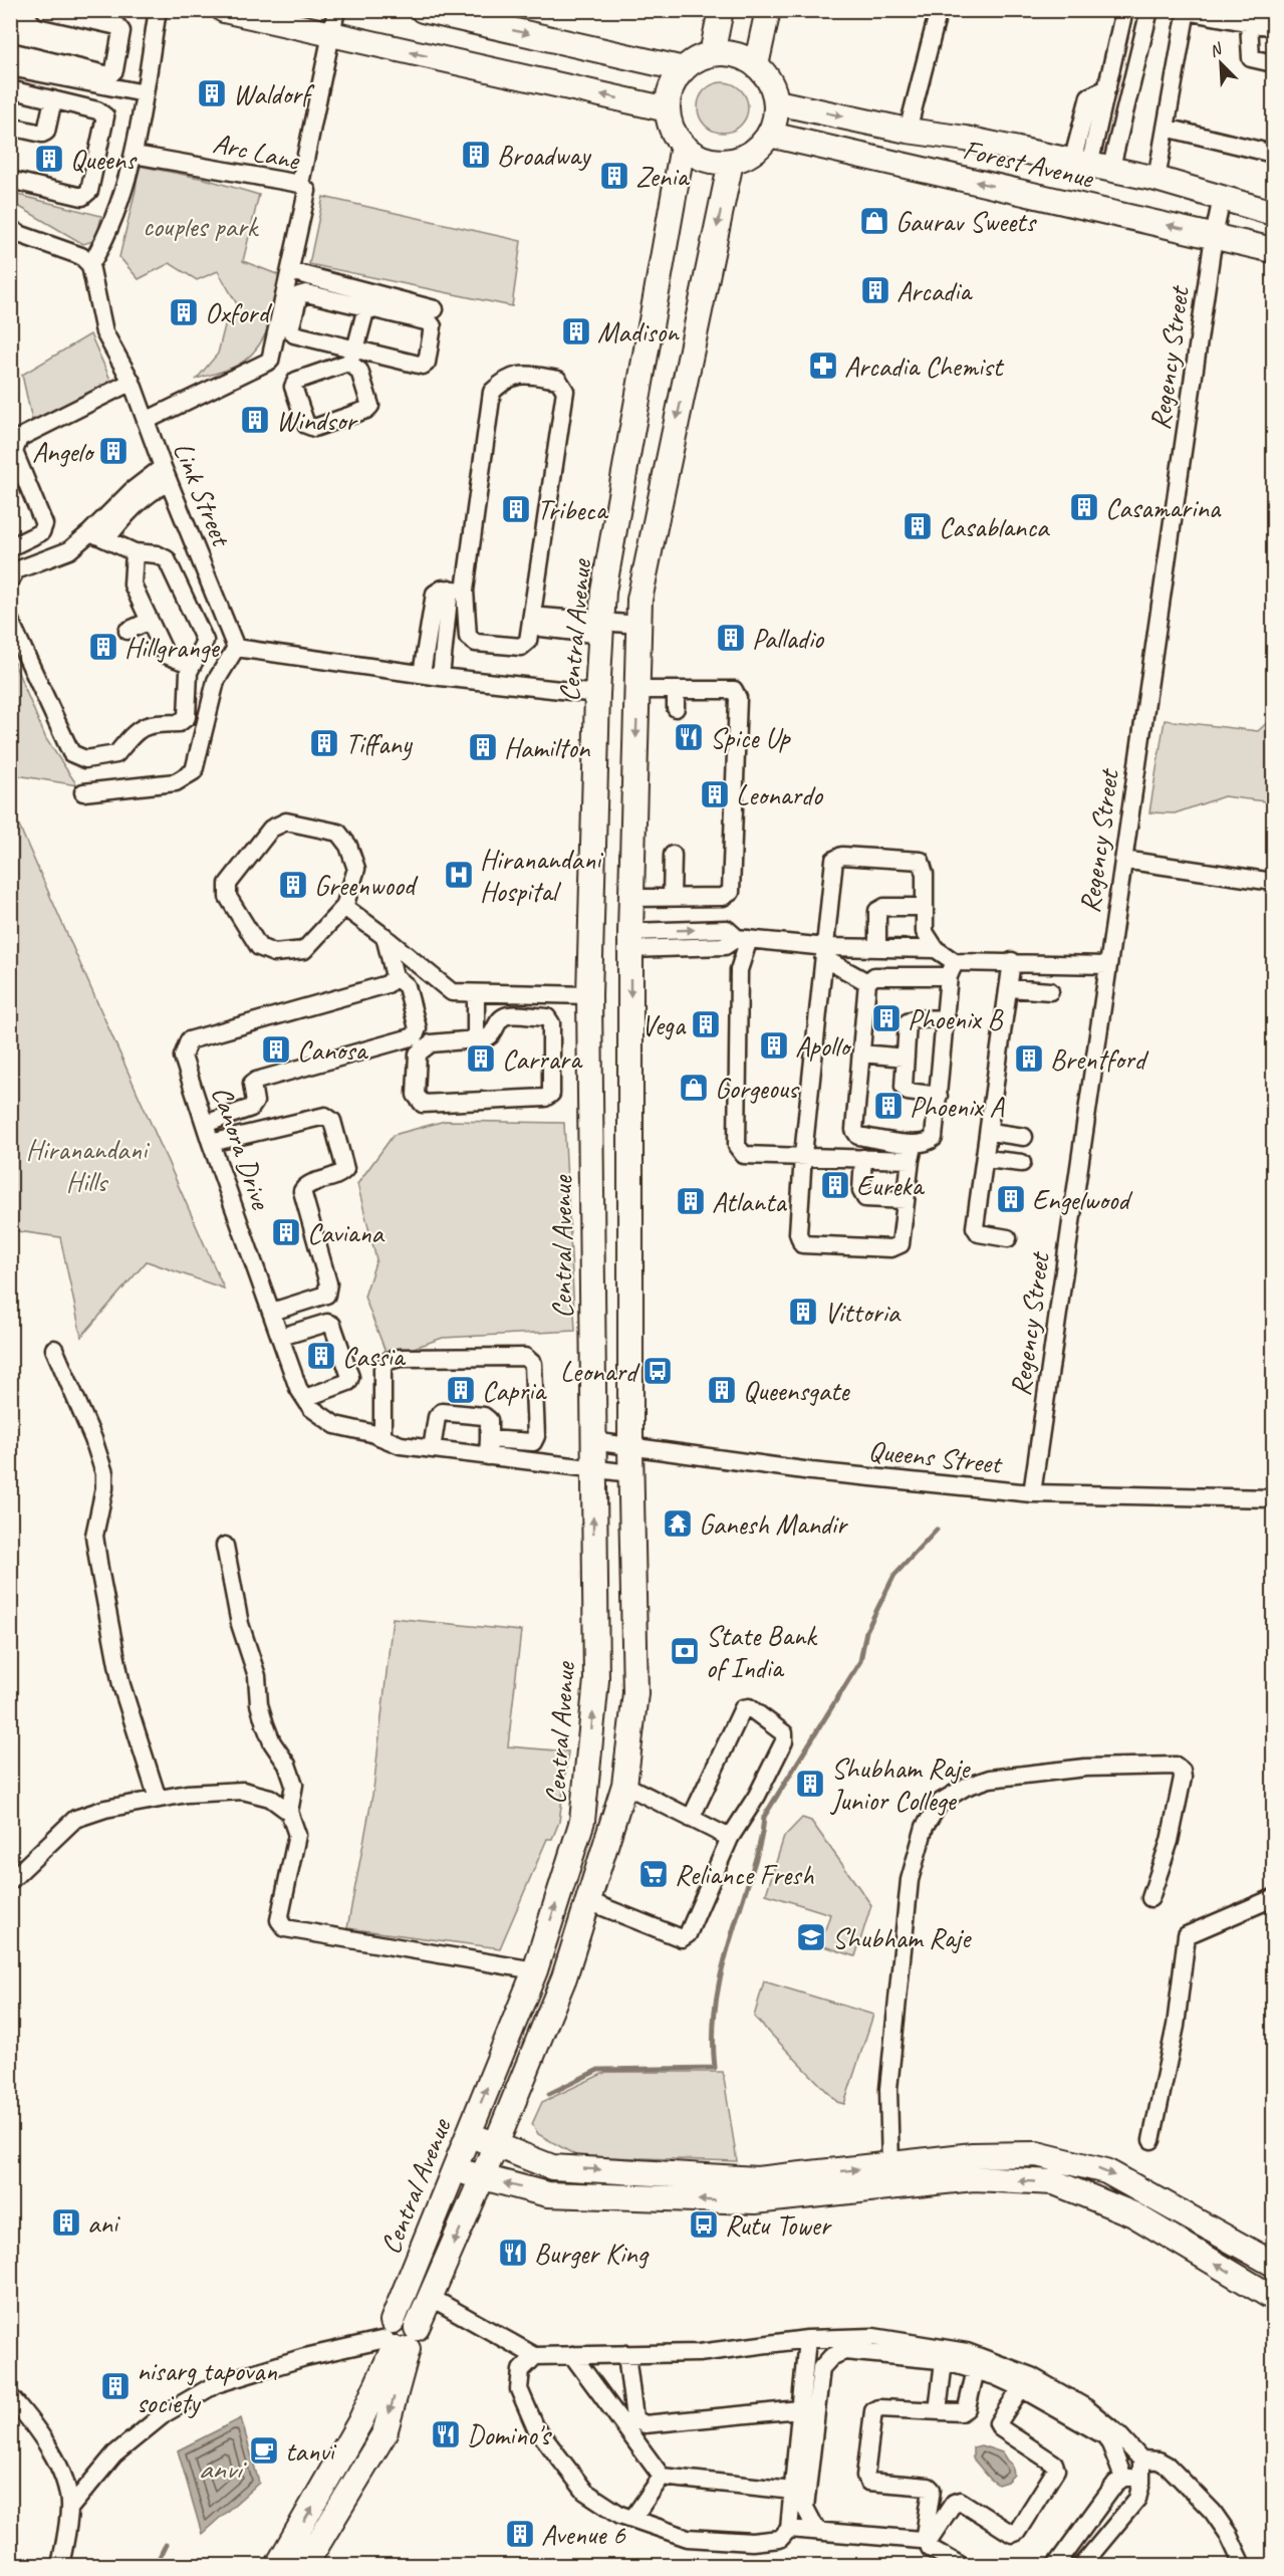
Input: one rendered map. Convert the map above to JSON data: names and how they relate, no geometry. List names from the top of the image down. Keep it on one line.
{"streets":{"main road":["Forest Avenue","Central Avenue"],"street":["Arc Lane","Regency Street","Link Street","Canora Drive","Queens Street"]},"crossings":[["Arc Lane","Link Street"],["Forest Avenue","Regency Street"],["Forest Avenue","Central Avenue"],["Regency Street","Queens Street"],["Central Avenue","Canora Drive"],["Central Avenue","Queens Street"]],"water":["anvi"],"parks":["couples park","Hiranandani Hills"],"places":{"building":["Waldorf","Broadway","Queens","Zenia","Arcadia","Oxford","Madison","Windsor","Angelo","Casamarina","Tribeca","Casablanca","Palladio","Hillgrange","Tiffany","Hamilton","Leonardo","Greenwood","Phoenix B","Vega","Apollo","Canosa","Carrara","Brentford","Phoenix A","Eureka","Engelwood","Atlanta","Caviana","Vittoria","Cassia","Capria","Queensgate","Shubham Raje Junior College","ani","nisarg tapovan society","Avenue 6"],"shop":["Gaurav Sweets","Gorgeous"],"pharmacy":["Arcadia Chemist"],"restaurant":["Spice Up","Burger King","Domino's"],"hospital":["Hiranandani Hospital"],"bus stop":["Leonard","Rutu Tower"],"temple":["Ganesh Mandir"],"bank":["State Bank of India"],"supermarket":["Reliance Fresh"],"school or university":["Shubham Raje"],"cafe":["tanvi"]},"north":"top left"}
